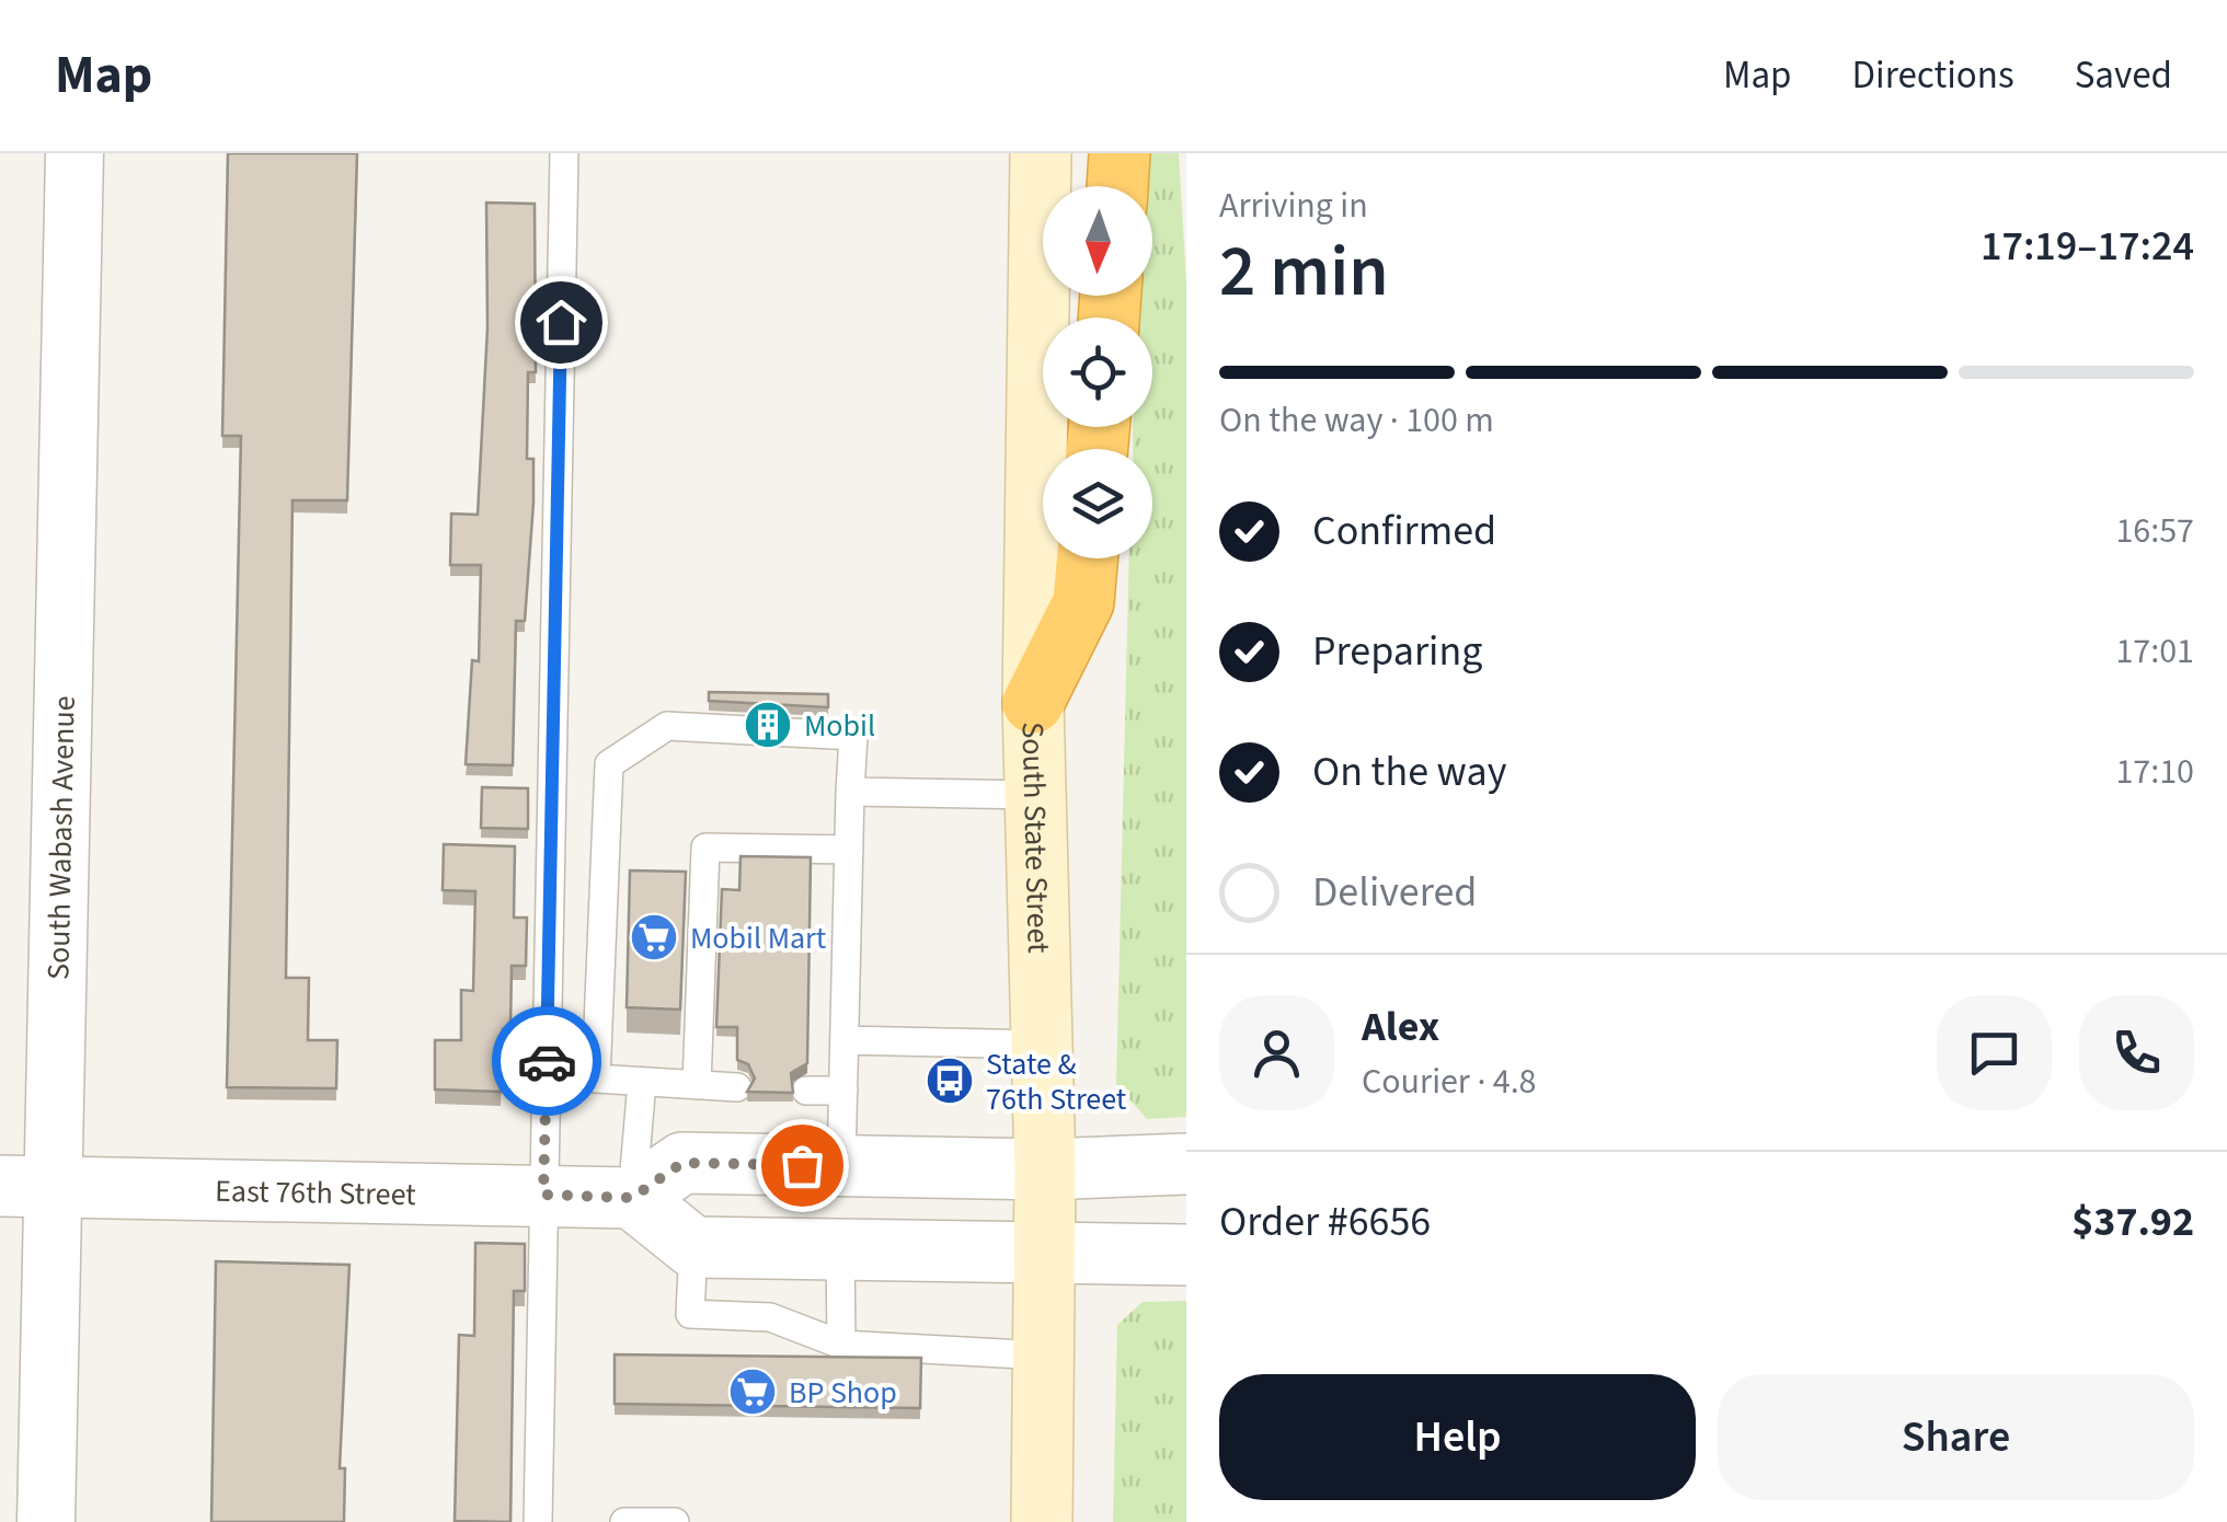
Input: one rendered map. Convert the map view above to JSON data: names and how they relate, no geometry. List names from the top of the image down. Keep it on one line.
{"streets":{"main road":["South State Street"],"street":["South Wabash Avenue","East 76th Street"]},"crossings":[["South Wabash Avenue","East 76th Street"]],"places":{"building":["Mobil"],"supermarket":["Mobil Mart","BP Shop"],"bus stop":["State & 76th Street"]},"north":"bottom","page":{"header":"Map","nav":["Map","Directions","Saved"],"heading":["2 min","Arriving in","17:19–17:24"],"panel":["Alex","Courier · 4.8","Order #6656","$37.92"],"bar":"On the way · 100 m","list":[["Confirmed","16:57"],["Preparing","17:01"],["On the way","17:10"],"Delivered"],"buttons":["Help","Share"]}}
